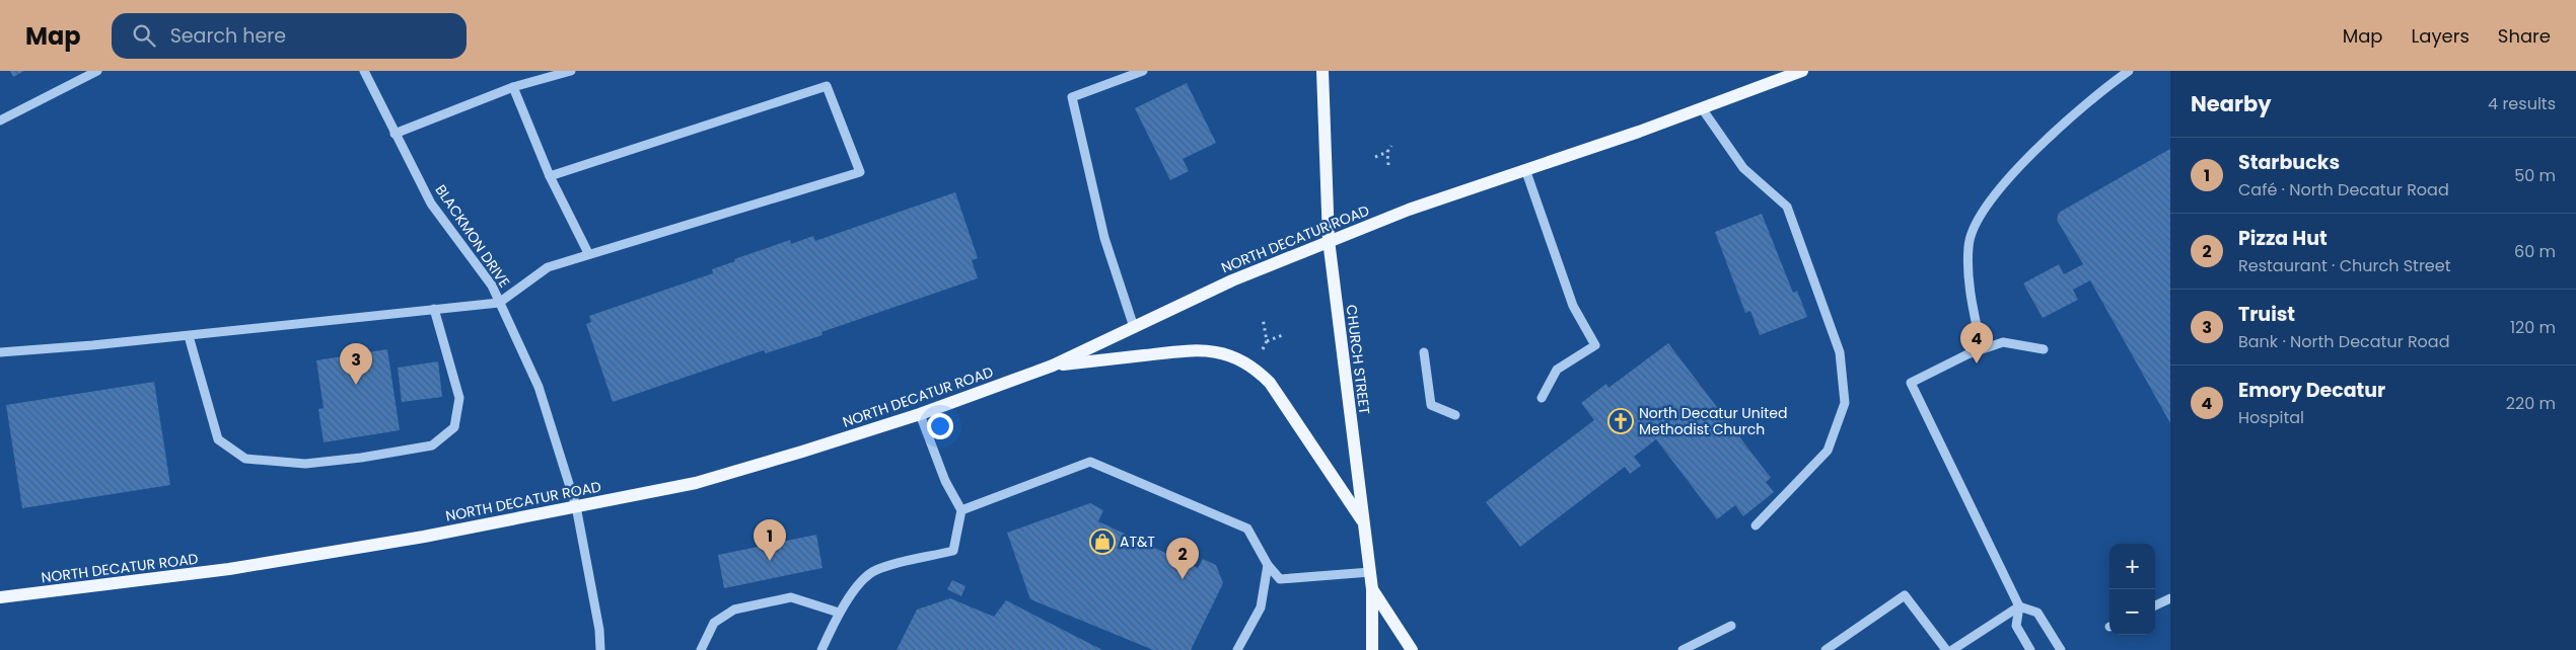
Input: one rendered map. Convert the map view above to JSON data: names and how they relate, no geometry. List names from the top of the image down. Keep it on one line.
{"streets":{"main road":["NORTH DECATUR ROAD","CHURCH STREET"],"street":["BLACKMON DRIVE"]},"crossings":[["BLACKMON DRIVE","NORTH DECATUR ROAD"],["NORTH DECATUR ROAD","CHURCH STREET"]],"places":{"church":["North Decatur United Methodist Church"],"shop":["AT&T"]},"page":{"header":"Map","search":"Search here","nav":["Map","Layers","Share"],"heading":["Nearby","4 results"],"list":[{"mark":"1","name":"Starbucks","note":"Café · North Decatur Road","value":"50 m"},{"mark":"2","name":"Pizza Hut","note":"Restaurant · Church Street","value":"60 m"},{"mark":"3","name":"Truist","note":"Bank · North Decatur Road","value":"120 m"},{"mark":"4","name":"Emory Decatur","note":"Hospital","value":"220 m"}],"pins":["4","3","1","2"],"map_buttons":["+","−"]}}
